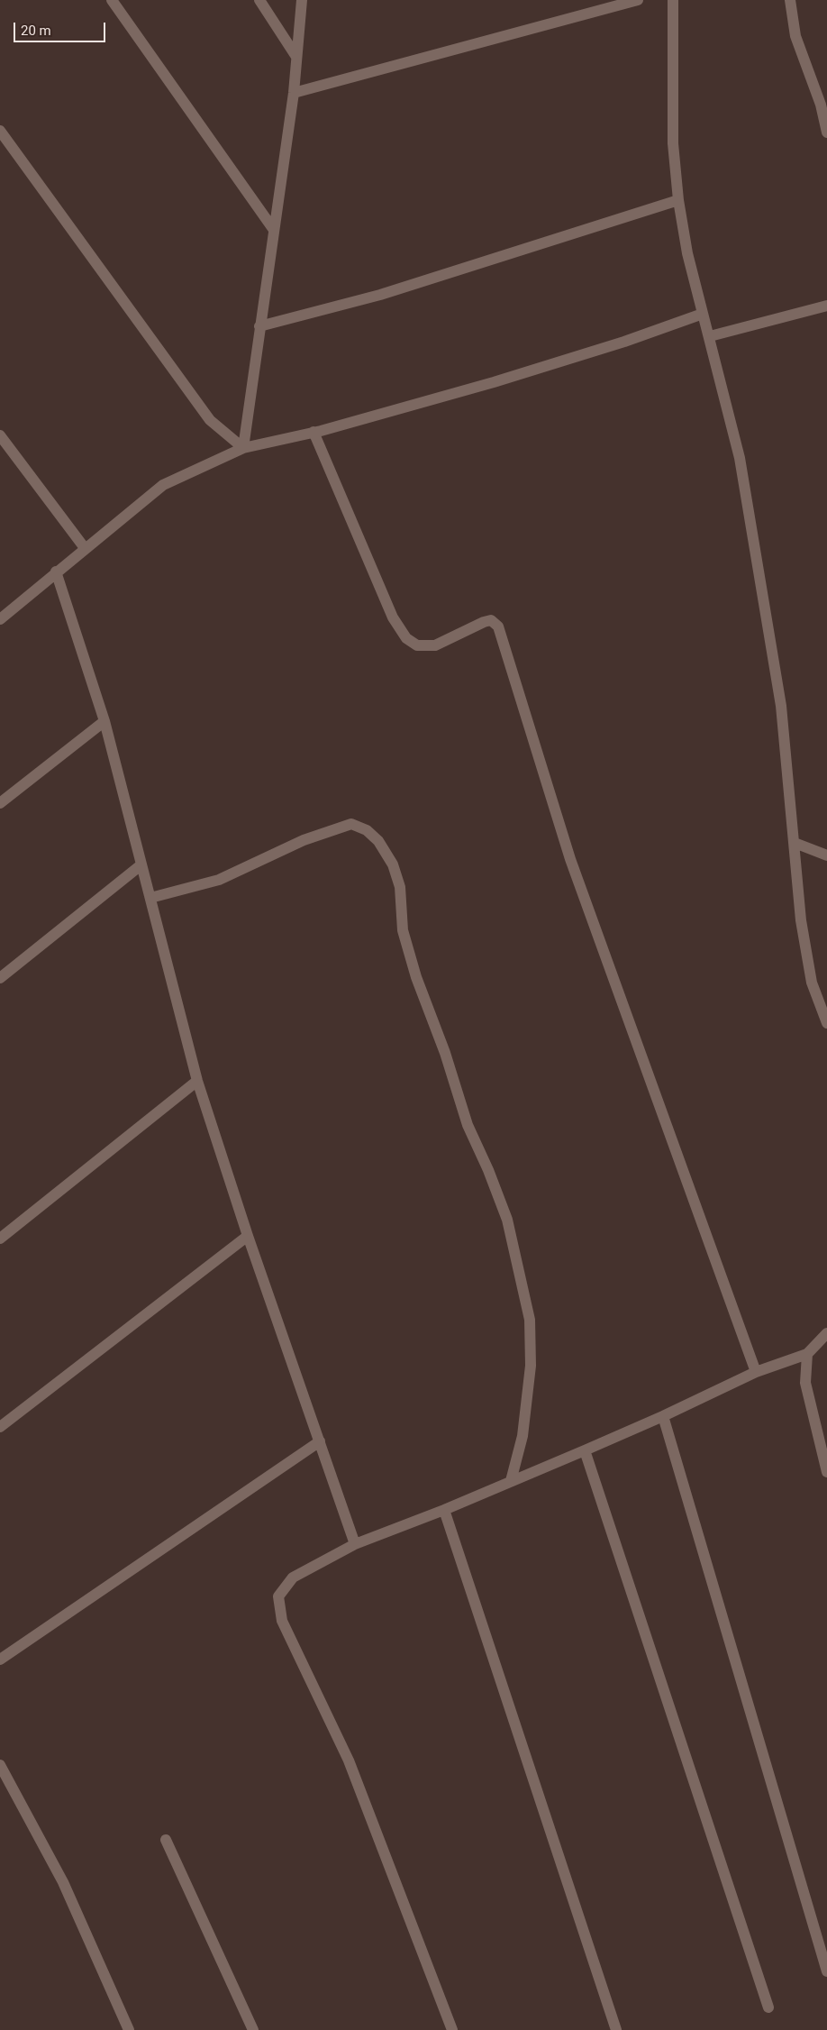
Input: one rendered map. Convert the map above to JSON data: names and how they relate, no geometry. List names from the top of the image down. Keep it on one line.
{"scale_bar":"20 m"}
